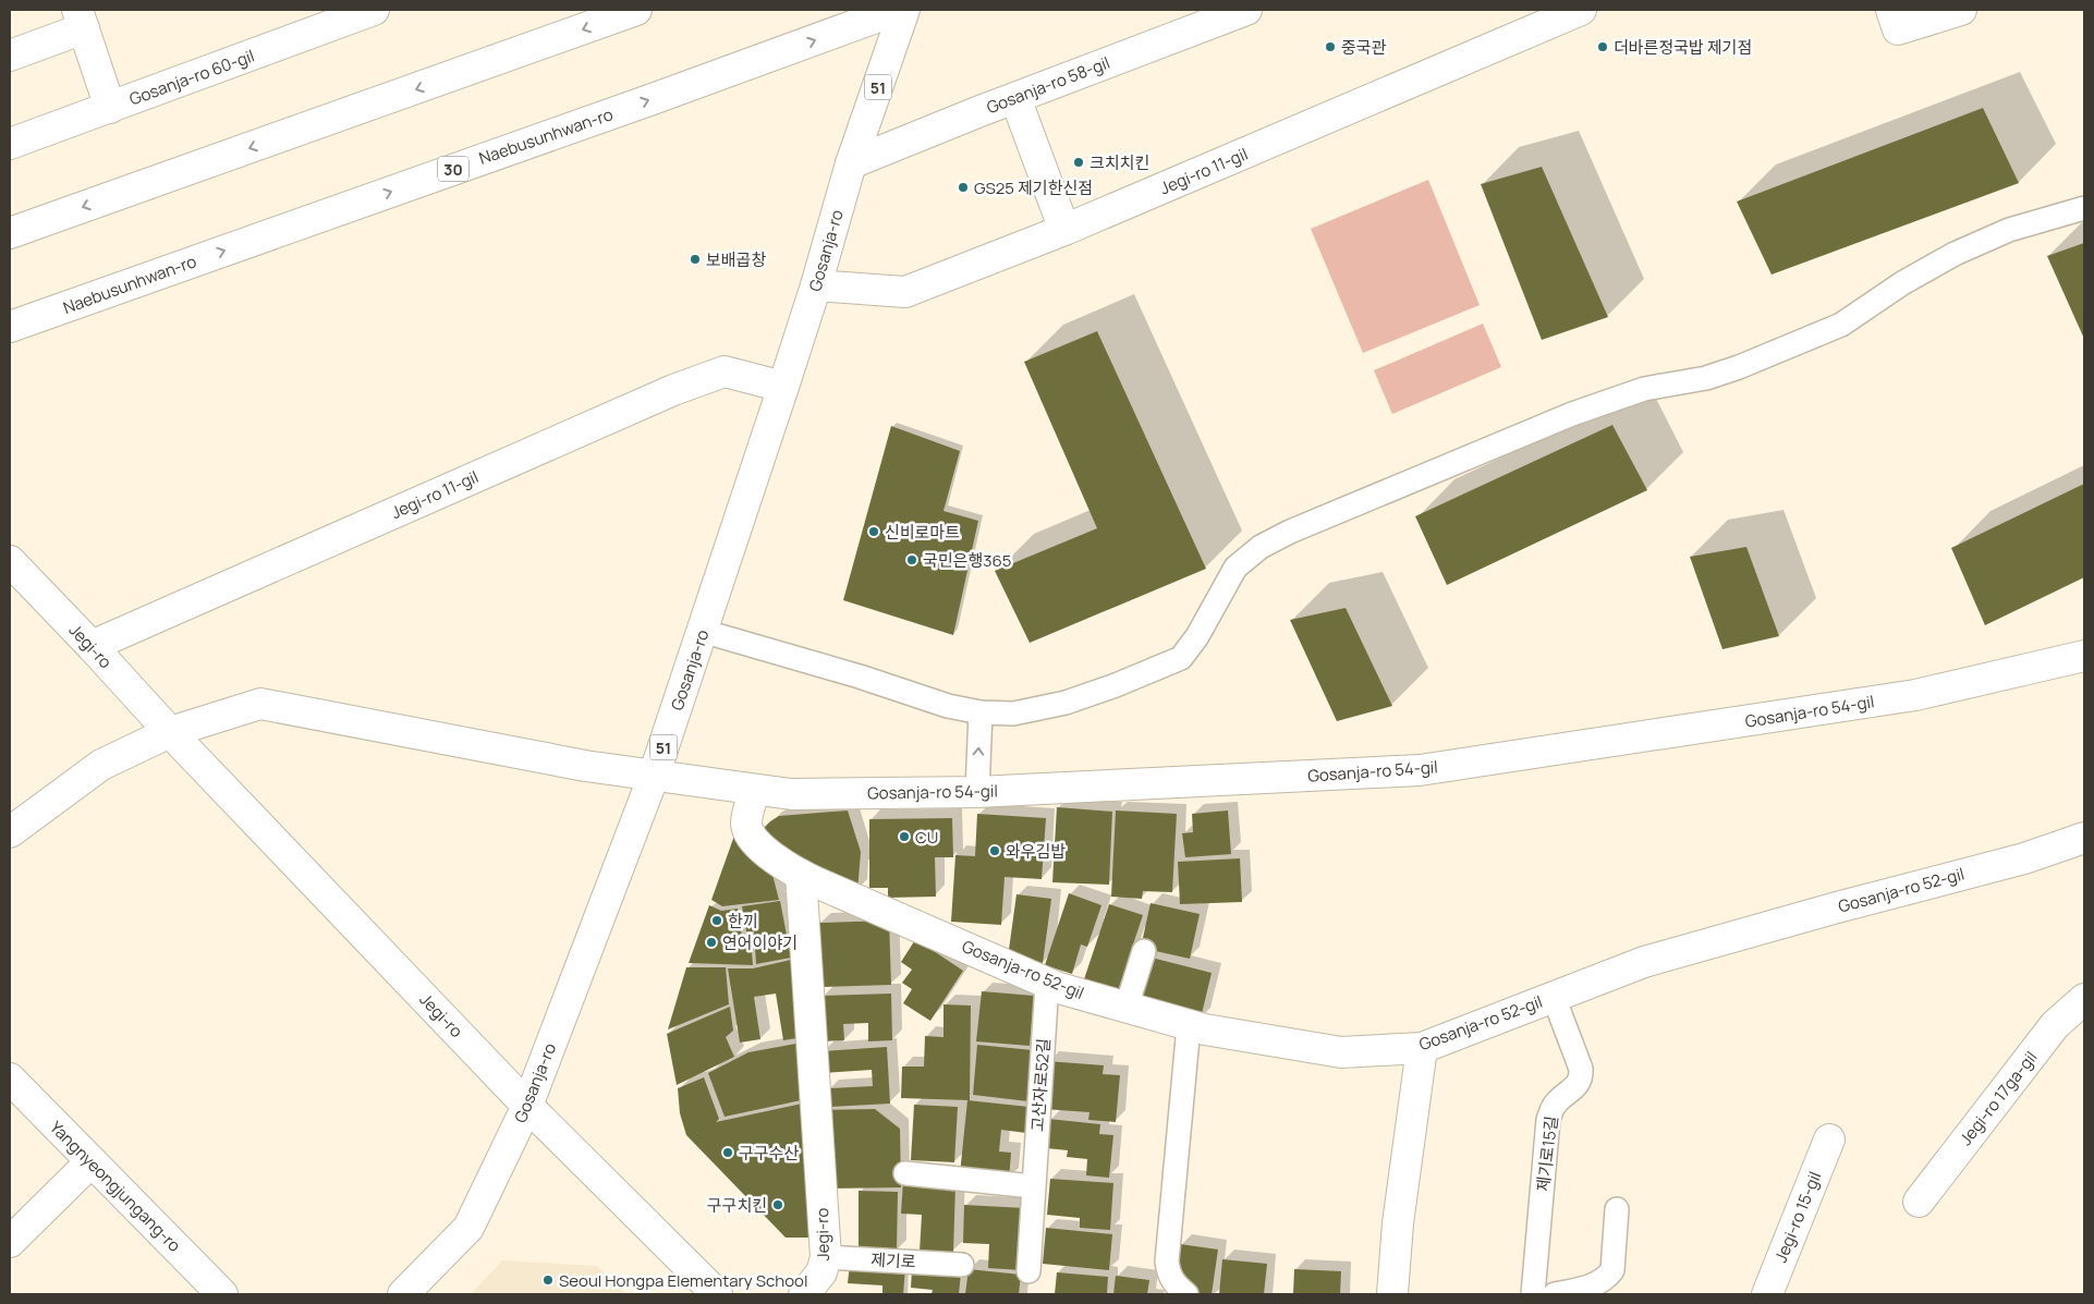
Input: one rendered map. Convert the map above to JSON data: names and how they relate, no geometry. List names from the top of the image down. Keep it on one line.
{"streets":{"main road":["Gosanja-ro 60-gil","Gosanja-ro 58-gil","51","Naebusunhwan-ro","30","Jegi-ro 11-gil","Gosanja-ro","Jegi-ro","Gosanja-ro 54-gil","Gosanja-ro 52-gil","Jegi-ro 17ga-gil","Yangnyeongjungang-ro","Jegi-ro 15-gil"],"lane":["고산자로52길","제기로15길","제기로"]},"crossings":[["Gosanja-ro 58-gil","Gosanja-ro"],["Jegi-ro 11-gil","Gosanja-ro"],["Jegi-ro 11-gil","Jegi-ro"],["Gosanja-ro","Jegi-ro"],["Gosanja-ro","Gosanja-ro 54-gil"],["Jegi-ro","Gosanja-ro 52-gil"],["Jegi-ro","제기로"],["Gosanja-ro 54-gil","Gosanja-ro 52-gil"],["Gosanja-ro 52-gil","고산자로52길"],["Gosanja-ro 52-gil","제기로15길"]],"places":["중국관","더바른정국밥 제기점","크치치킨","GS25 제기한신점","보배곱창","신비로마트","국민은행365","CU","와우김밥","한끼","연어이야기","구구수산","구구치킨","Seoul Hongpa Elementary School"]}
